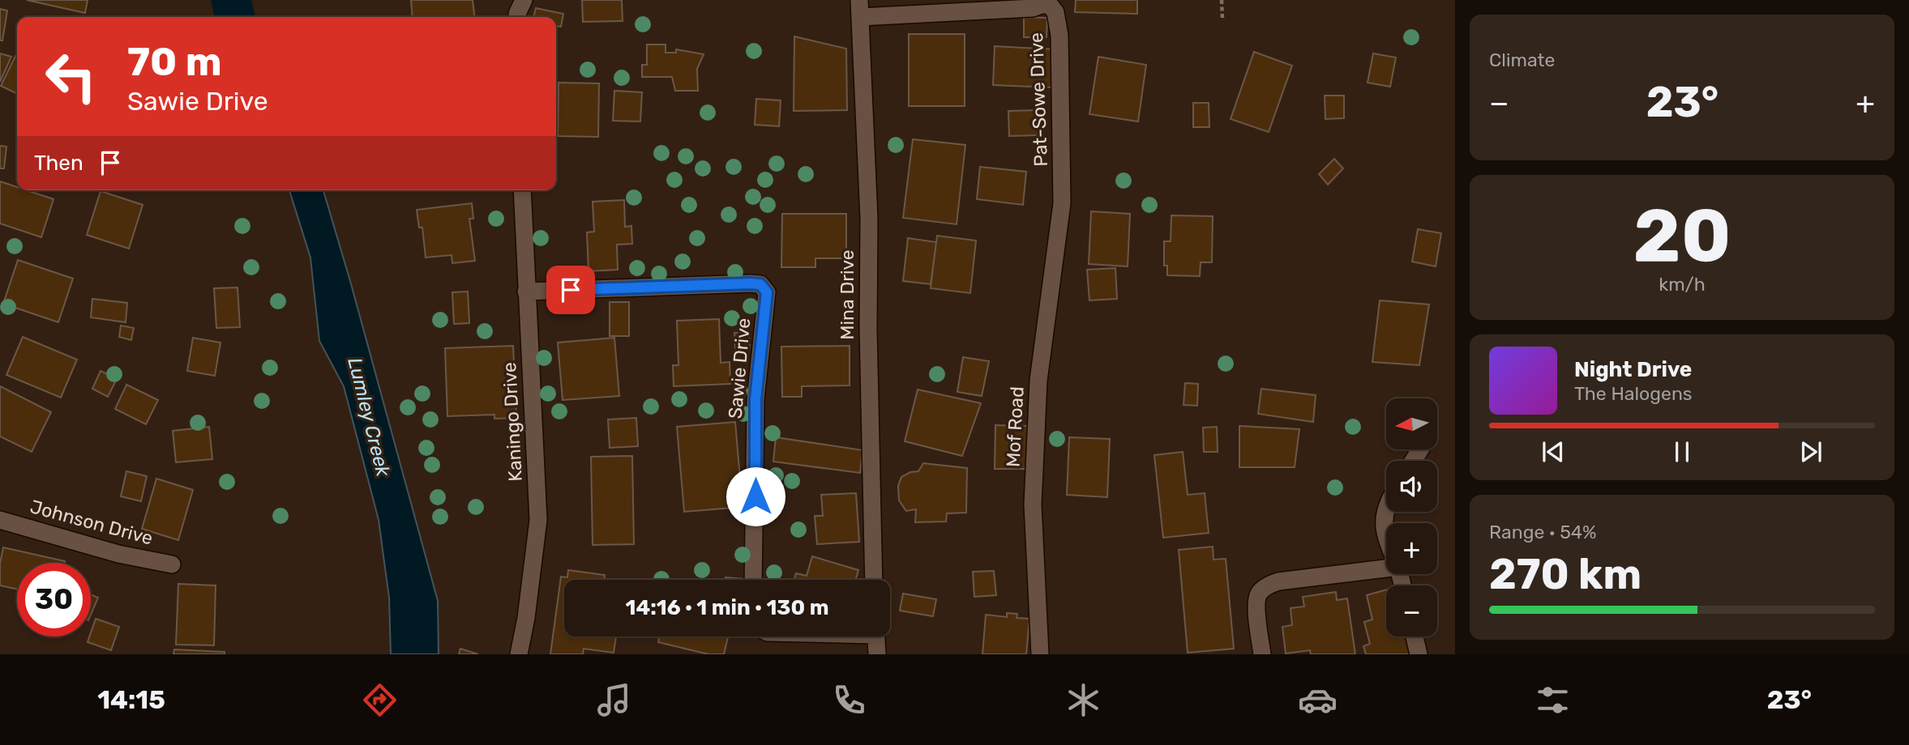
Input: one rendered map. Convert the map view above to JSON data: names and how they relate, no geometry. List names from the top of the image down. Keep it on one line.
{"streets":{"street":["Pat-Sowe Drive","Mina Drive","Sawie Drive","Kaningo Drive","Mof Road","Johnson Drive"]},"crossings":[["Pat-Sowe Drive","Mof Road"],["Sawie Drive","Kaningo Drive"]],"water":["Lumley Creek"],"north":"left","page":{"tile":["Climate",["20","km/h"],["Range · 54%","270 km"]],"turn":["70 m","Sawie Drive"],"heat":["−","23°","+"],"then":"Then","song":["Night Drive","The Halogens"],"map_buttons":["+","−"],"limit":"30","trip":"14:16 · 1 min · 130 m","tabs":["14:15","23°"]}}
